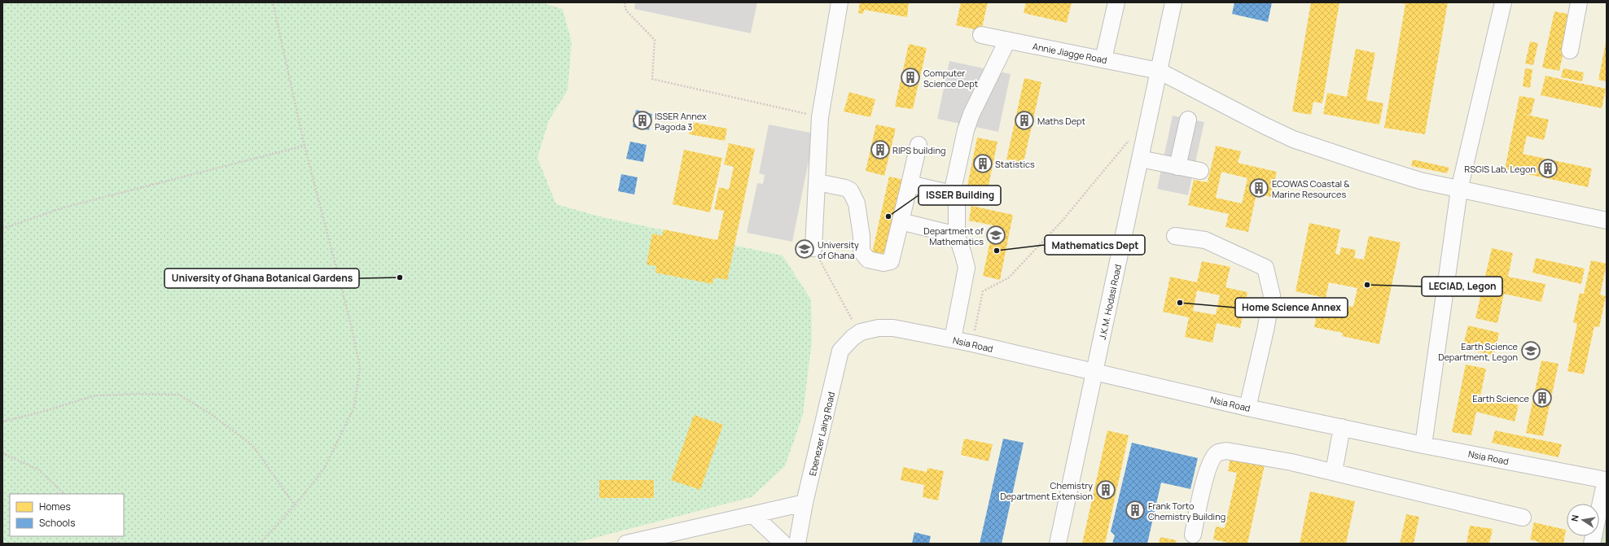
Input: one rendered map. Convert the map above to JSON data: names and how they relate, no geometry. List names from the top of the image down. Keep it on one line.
{"streets":{"street":["Annie Jiagge Road","J.K.M. Hodasi Road","Nsia Road","Ebenezer Laing Road"]},"crossings":[["Annie Jiagge Road","J.K.M. Hodasi Road"],["J.K.M. Hodasi Road","Nsia Road"],["Nsia Road","Ebenezer Laing Road"]],"places":{"building":["Computer Science Dept","ISSER Annex Pagoda 3","Maths Dept","RIPS building","Statistics","RSGIS Lab, Legon","ECOWAS Coastal & Marine Resources","Earth Science","Chemistry Department Extension","Frank Torto Chemistry Building"],"other":["ISSER Building","Mathematics Dept","University of Ghana Botanical Gardens","LECIAD, Legon","Home Science Annex"],"school or university":["Department of Mathematics","University of Ghana","Earth Science Department, Legon"]},"legend":["Homes","Schools"],"north":"left"}
